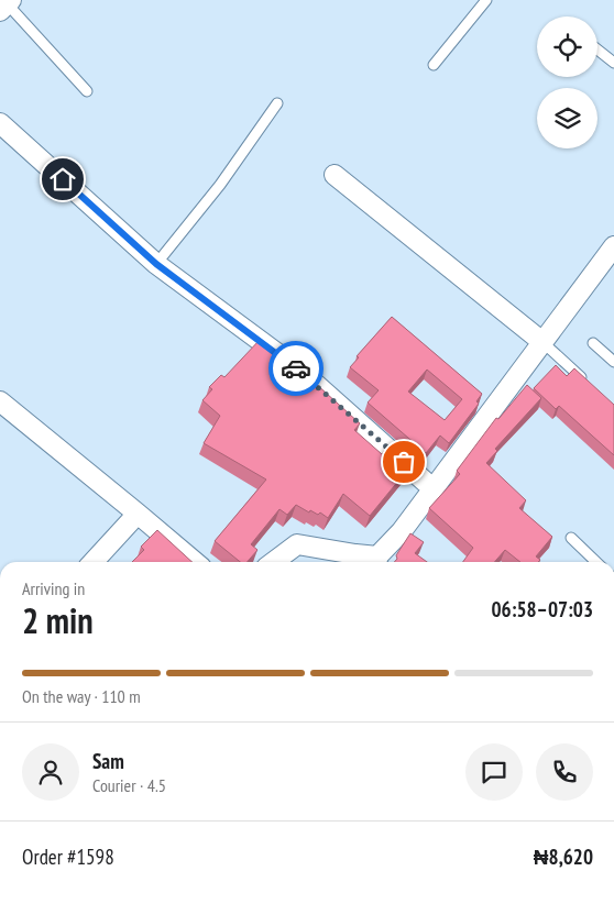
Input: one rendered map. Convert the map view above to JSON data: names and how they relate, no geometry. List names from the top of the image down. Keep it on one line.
{"page":{"heading":["2 min","Arriving in","06:58–07:03"],"panel":["Sam","Courier · 4.5","Order #1598","₦8,620"],"bar":"On the way · 110 m"}}
